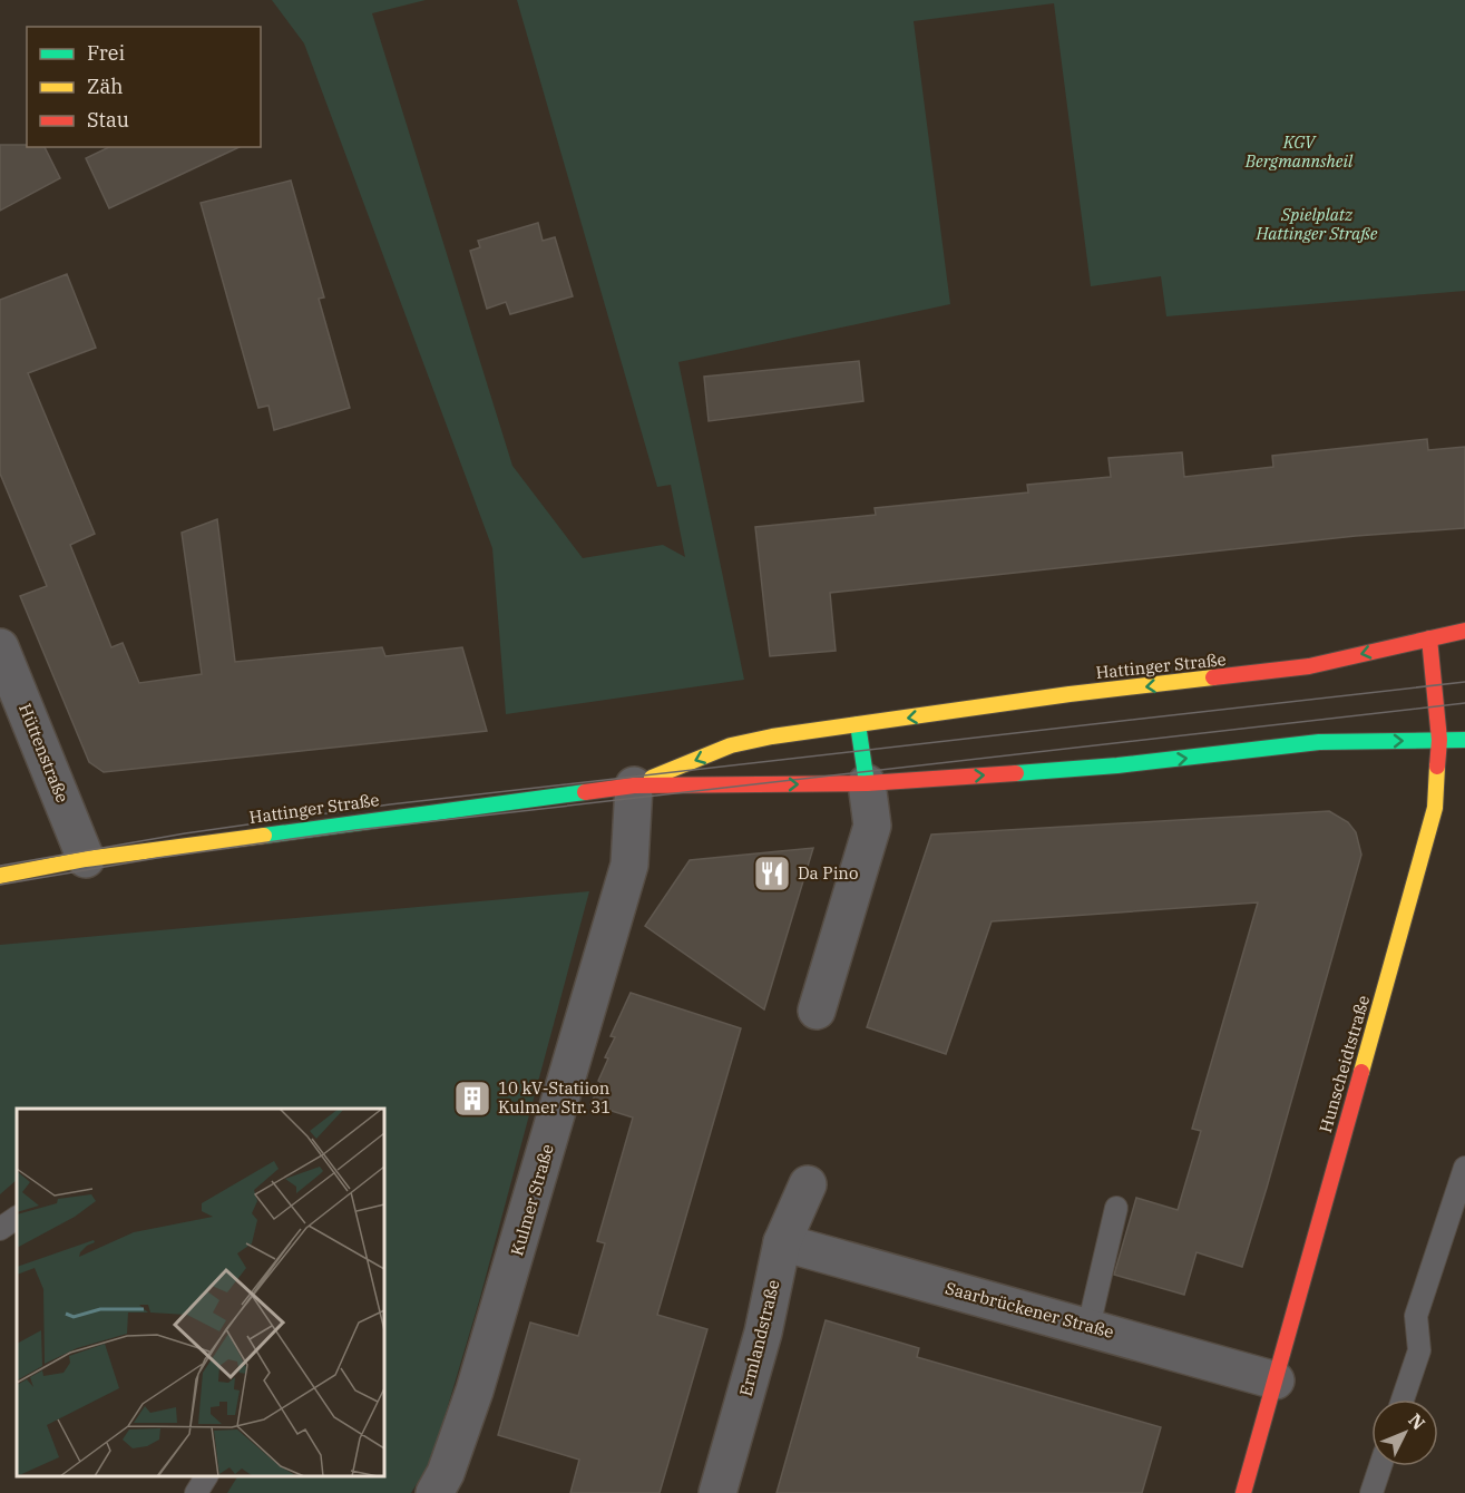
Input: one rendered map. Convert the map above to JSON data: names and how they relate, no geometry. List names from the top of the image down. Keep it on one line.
{"streets":{"main road":["Hattinger Straße","Hunscheidtstraße"],"street":["Hüttenstraße","Kulmer Straße","Saarbrückener Straße","Ermlandstraße"]},"crossings":[["Hattinger Straße","Hüttenstraße"],["Hattinger Straße","Hunscheidtstraße"],["Hattinger Straße","Kulmer Straße"],["Hunscheidtstraße","Saarbrückener Straße"],["Saarbrückener Straße","Ermlandstraße"]],"parks":["KGV Bergmannsheil","Spielplatz Hattinger Straße"],"places":{"restaurant":["Da Pino"],"building":["10 kV-Statiion Kulmer Str. 31"]},"legend":["Frei","Zäh","Stau"],"north":"top right"}
